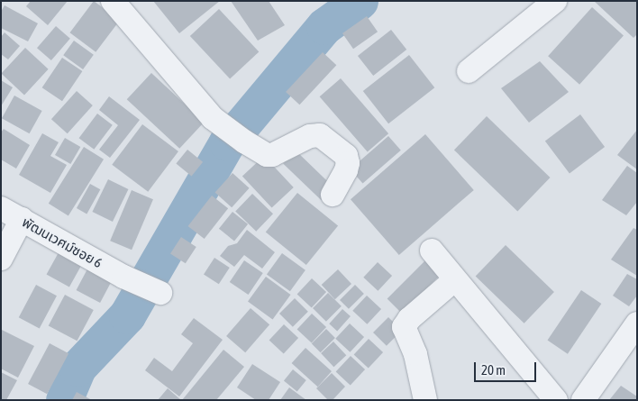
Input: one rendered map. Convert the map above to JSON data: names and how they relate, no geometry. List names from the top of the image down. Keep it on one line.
{"streets":{"street":["พัฒนเวศม์ซอย 6"]},"scale_bar":"20 m"}
